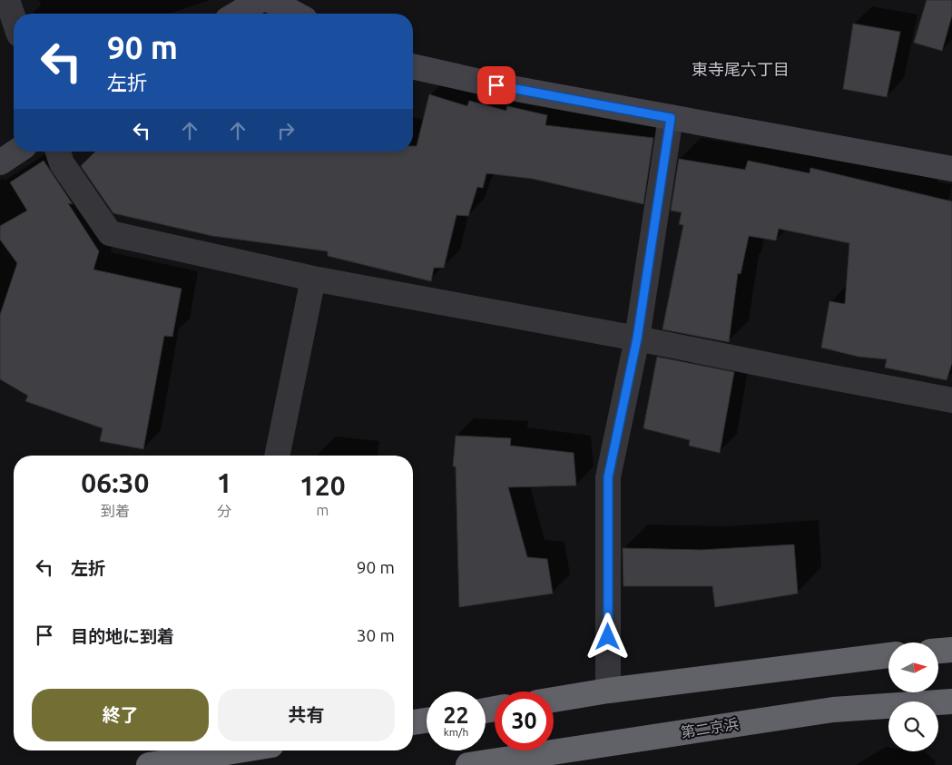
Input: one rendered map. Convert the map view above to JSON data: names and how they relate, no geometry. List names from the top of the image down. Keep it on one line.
{"streets":{"highway":["第二京浜"]},"districts":["東寺尾六丁目"],"north":"right","page":{"turn":["90 m","左折"],"eta":["06:30","到着","1","分","120","m"],"list":[{"name":"左折","value":"90 m"},{"name":"目的地に到着","value":"30 m"}],"buttons":["終了","共有"],"speed":"22 km/h","limit":"30"}}
